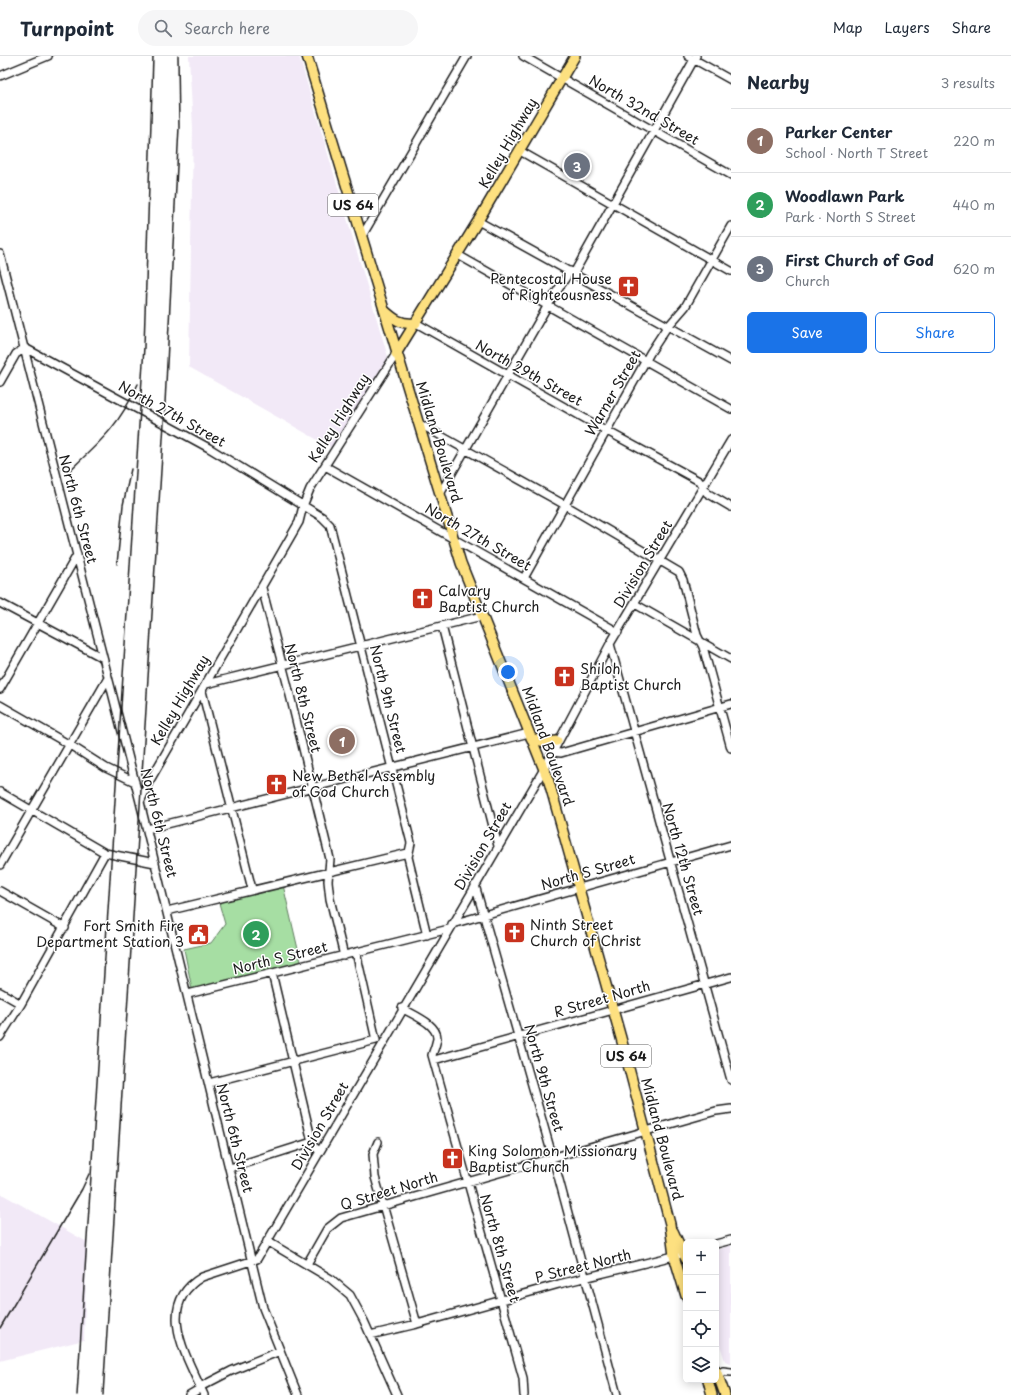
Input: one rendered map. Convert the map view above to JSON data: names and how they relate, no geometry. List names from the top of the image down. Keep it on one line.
{"streets":{"main road":["Kelley Highway","US 64","Midland Boulevard"],"street":["North 32nd Street","North 29th Street","Warner Street","North 27th Street","North 6th Street","Division Street","North 8th Street","North 9th Street","North 12th Street","North S Street","R Street North","Q Street North","P Street North"]},"crossings":[["North 32nd Street","Kelley Highway"],["Kelley Highway","North 29th Street"],["Kelley Highway","North 27th Street"],["Kelley Highway","Midland Boulevard"],["Kelley Highway","North 6th Street"],["Kelley Highway","North 8th Street"],["Kelley Highway","North 9th Street"],["North 29th Street","Warner Street"],["North 29th Street","Division Street"],["Warner Street","North 27th Street"],["North 27th Street","Midland Boulevard"],["North 27th Street","North 6th Street"],["North 27th Street","Division Street"],["North 27th Street","North 9th Street"],["Midland Boulevard","Division Street"],["Midland Boulevard","North S Street"],["Midland Boulevard","R Street North"],["Midland Boulevard","Q Street North"],["Midland Boulevard","P Street North"],["North 6th Street","Division Street"],["North 6th Street","North S Street"],["Division Street","North 8th Street"],["Division Street","North 9th Street"],["Division Street","North 12th Street"],["Division Street","North S Street"],["North 8th Street","North S Street"],["North 8th Street","R Street North"],["North 8th Street","Q Street North"],["North 8th Street","P Street North"],["North 9th Street","North S Street"],["North 9th Street","R Street North"],["North 9th Street","Q Street North"],["North 9th Street","P Street North"],["North 12th Street","North S Street"],["North 12th Street","R Street North"]],"places":{"church":["Pentecostal House of Righteousness","Calvary Baptist Church","Shiloh Baptist Church","New Bethel Assembly of God Church","Ninth Street Church of Christ","King Solomon Missionary Baptist Church"],"public building":["Fort Smith Fire Department Station 3"]},"page":{"header":"Turnpoint","search":"Search here","nav":["Map","Layers","Share"],"heading":["Nearby","3 results"],"list":[{"mark":"1","name":"Parker Center","note":"School · North T Street","value":"220 m"},{"mark":"2","name":"Woodlawn Park","note":"Park · North S Street","value":"440 m"},{"mark":"3","name":"First Church of God","note":"Church","value":"620 m"}],"pins":["3","1","2"],"buttons":["Save","Share"],"map_buttons":["+","−"]}}
